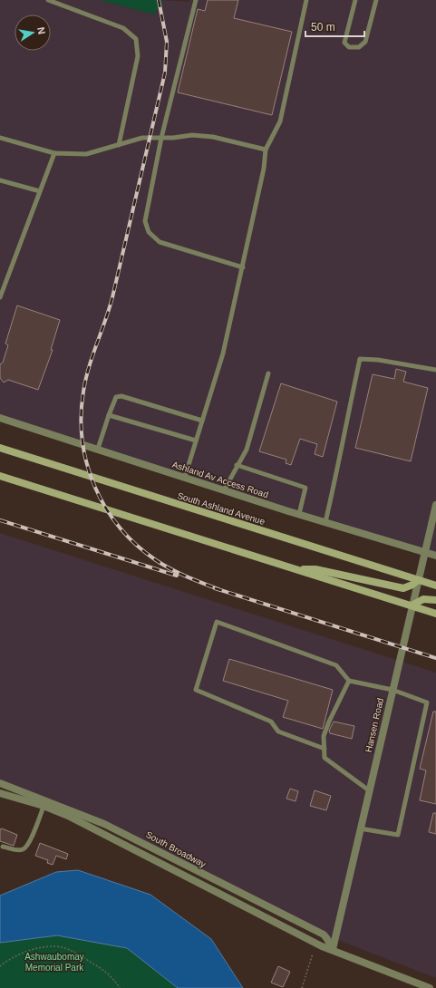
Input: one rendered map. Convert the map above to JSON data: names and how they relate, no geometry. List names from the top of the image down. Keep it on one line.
{"streets":{"main road":["South Ashland Avenue"],"street":["Ashland Av Access Road","Hansen Road","South Broadway"]},"crossings":[["Ashland Av Access Road","Hansen Road"],["South Ashland Avenue","Hansen Road"],["Hansen Road","South Broadway"]],"parks":["Ashwaubomay Memorial Park"],"scale_bar":"50 m","north":"right"}
